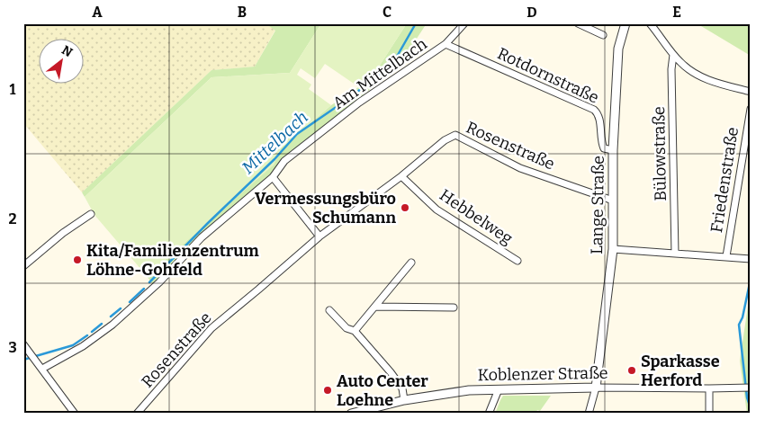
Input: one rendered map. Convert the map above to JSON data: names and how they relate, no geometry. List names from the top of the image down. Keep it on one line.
{"streets":{"street":["Am Mittelbach","Rotdornstraße","Rosenstraße","Bülowstraße","Friedenstraße","Lange Straße","Hebbelweg","Koblenzer Straße"]},"crossings":[["Am Mittelbach","Rotdornstraße"],["Rotdornstraße","Lange Straße"],["Rosenstraße","Lange Straße"],["Rosenstraße","Hebbelweg"],["Lange Straße","Koblenzer Straße"]],"water":["Mittelbach"],"places":["Vermessungsbüro Schumann","Kita/Familienzentrum Löhne-Gohfeld","Sparkasse Herford","Auto Center Loehne"],"north":"top right","grid":{"columns":["A","B","C","D","E"],"rows":["1","2","3"]}}
